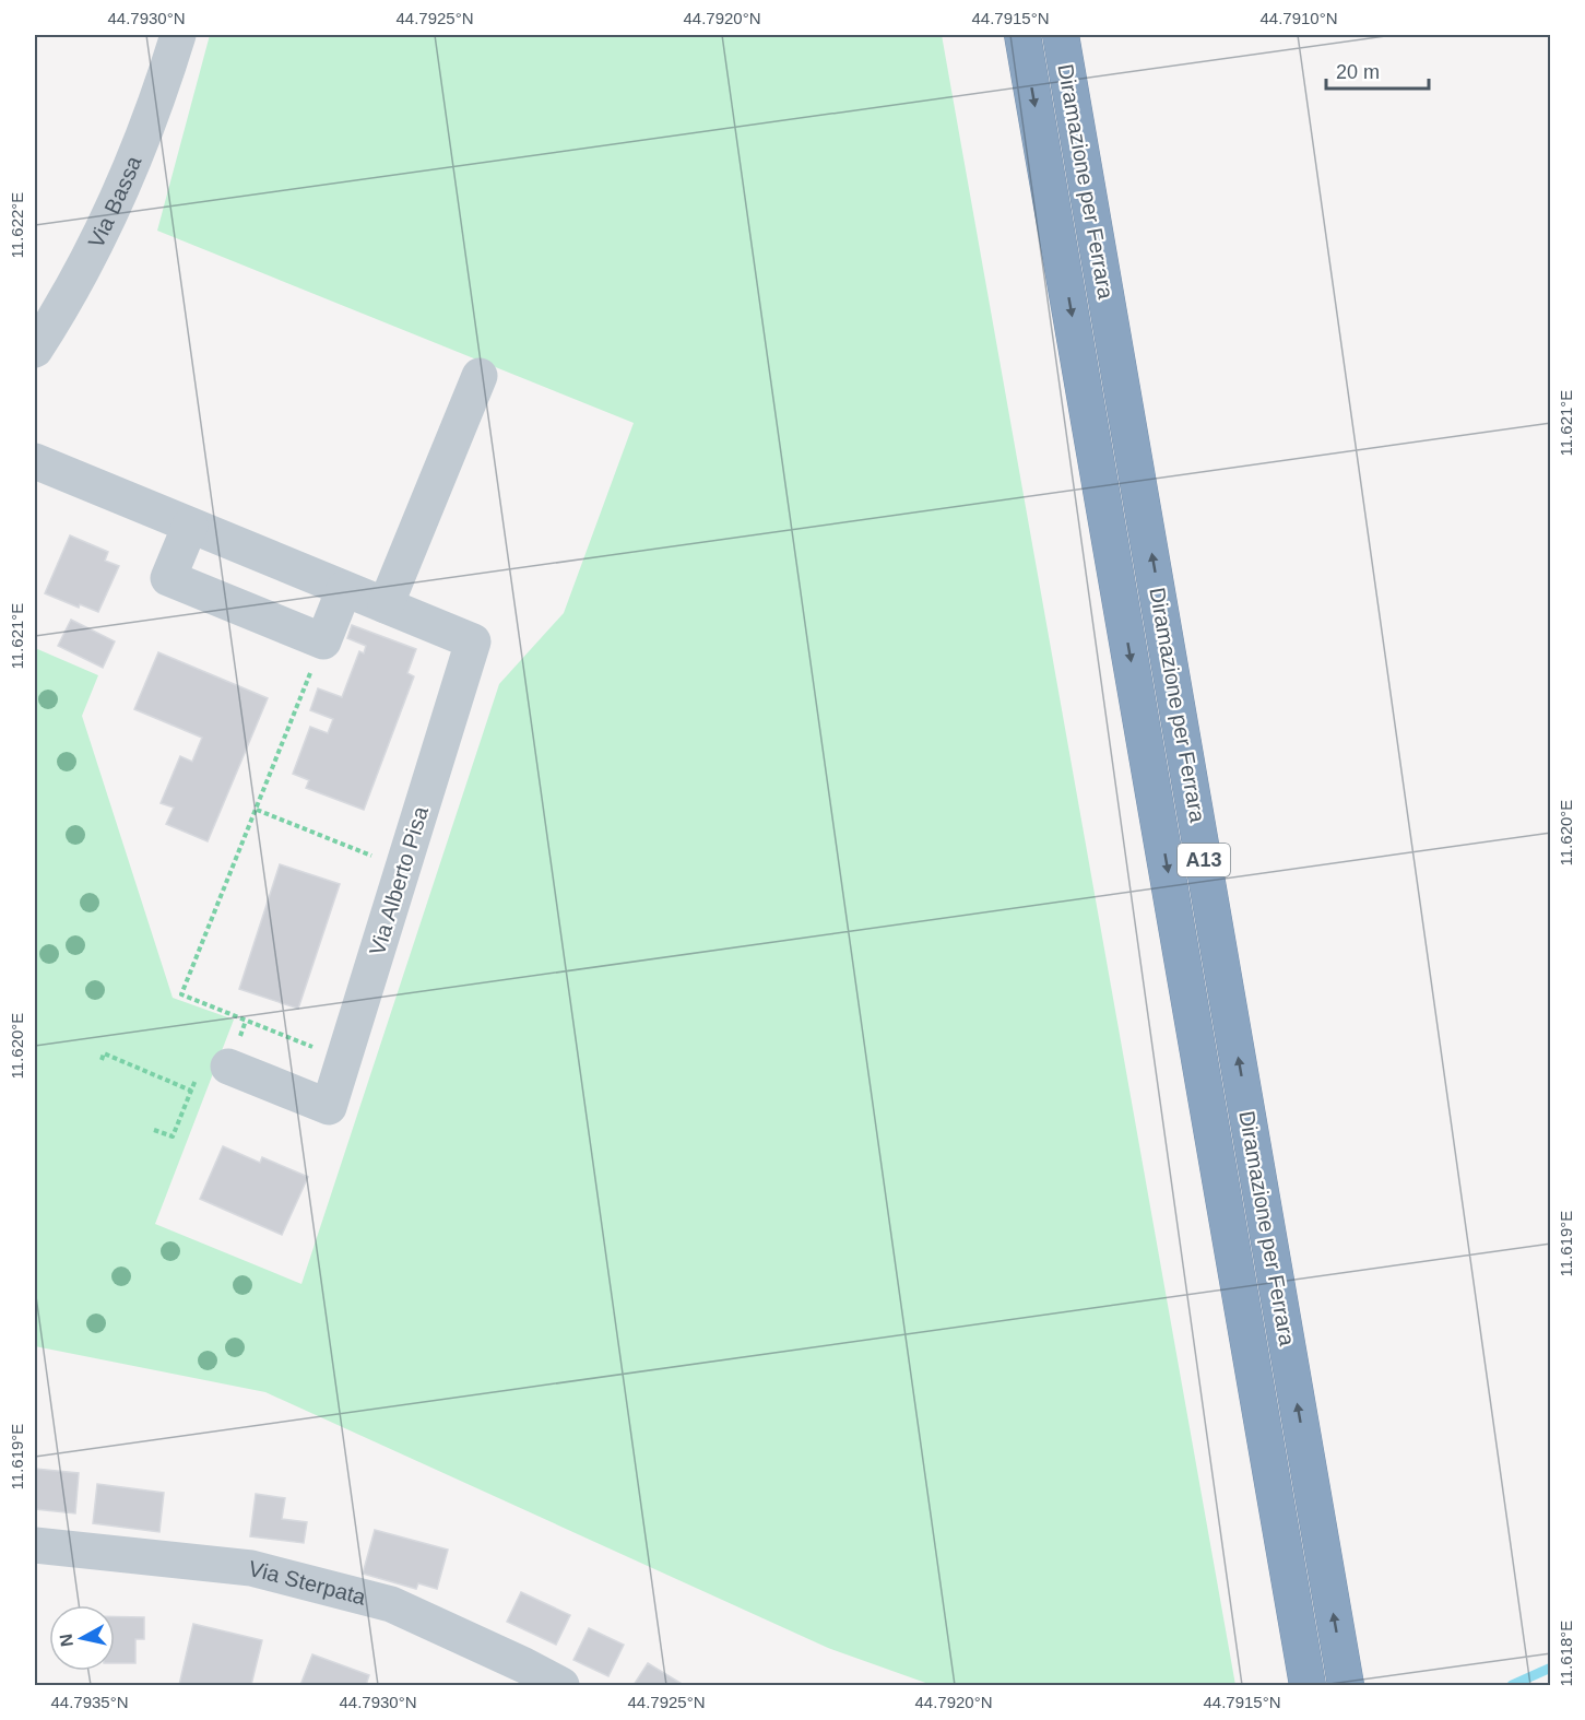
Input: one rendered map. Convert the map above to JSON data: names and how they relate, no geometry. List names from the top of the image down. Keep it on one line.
{"streets":{"highway":["Diramazione per Ferrara","A13"],"street":["Via Bassa","Via Alberto Pisa","Via Sterpata"]},"scale_bar":"20 m","north":"left","coordinates":["44.7930°N","44.7925°N","44.7920°N","44.7915°N","44.7910°N","11.622°E","11.621°E","11.620°E","11.619°E","11.618°E","44.7935°N"]}
